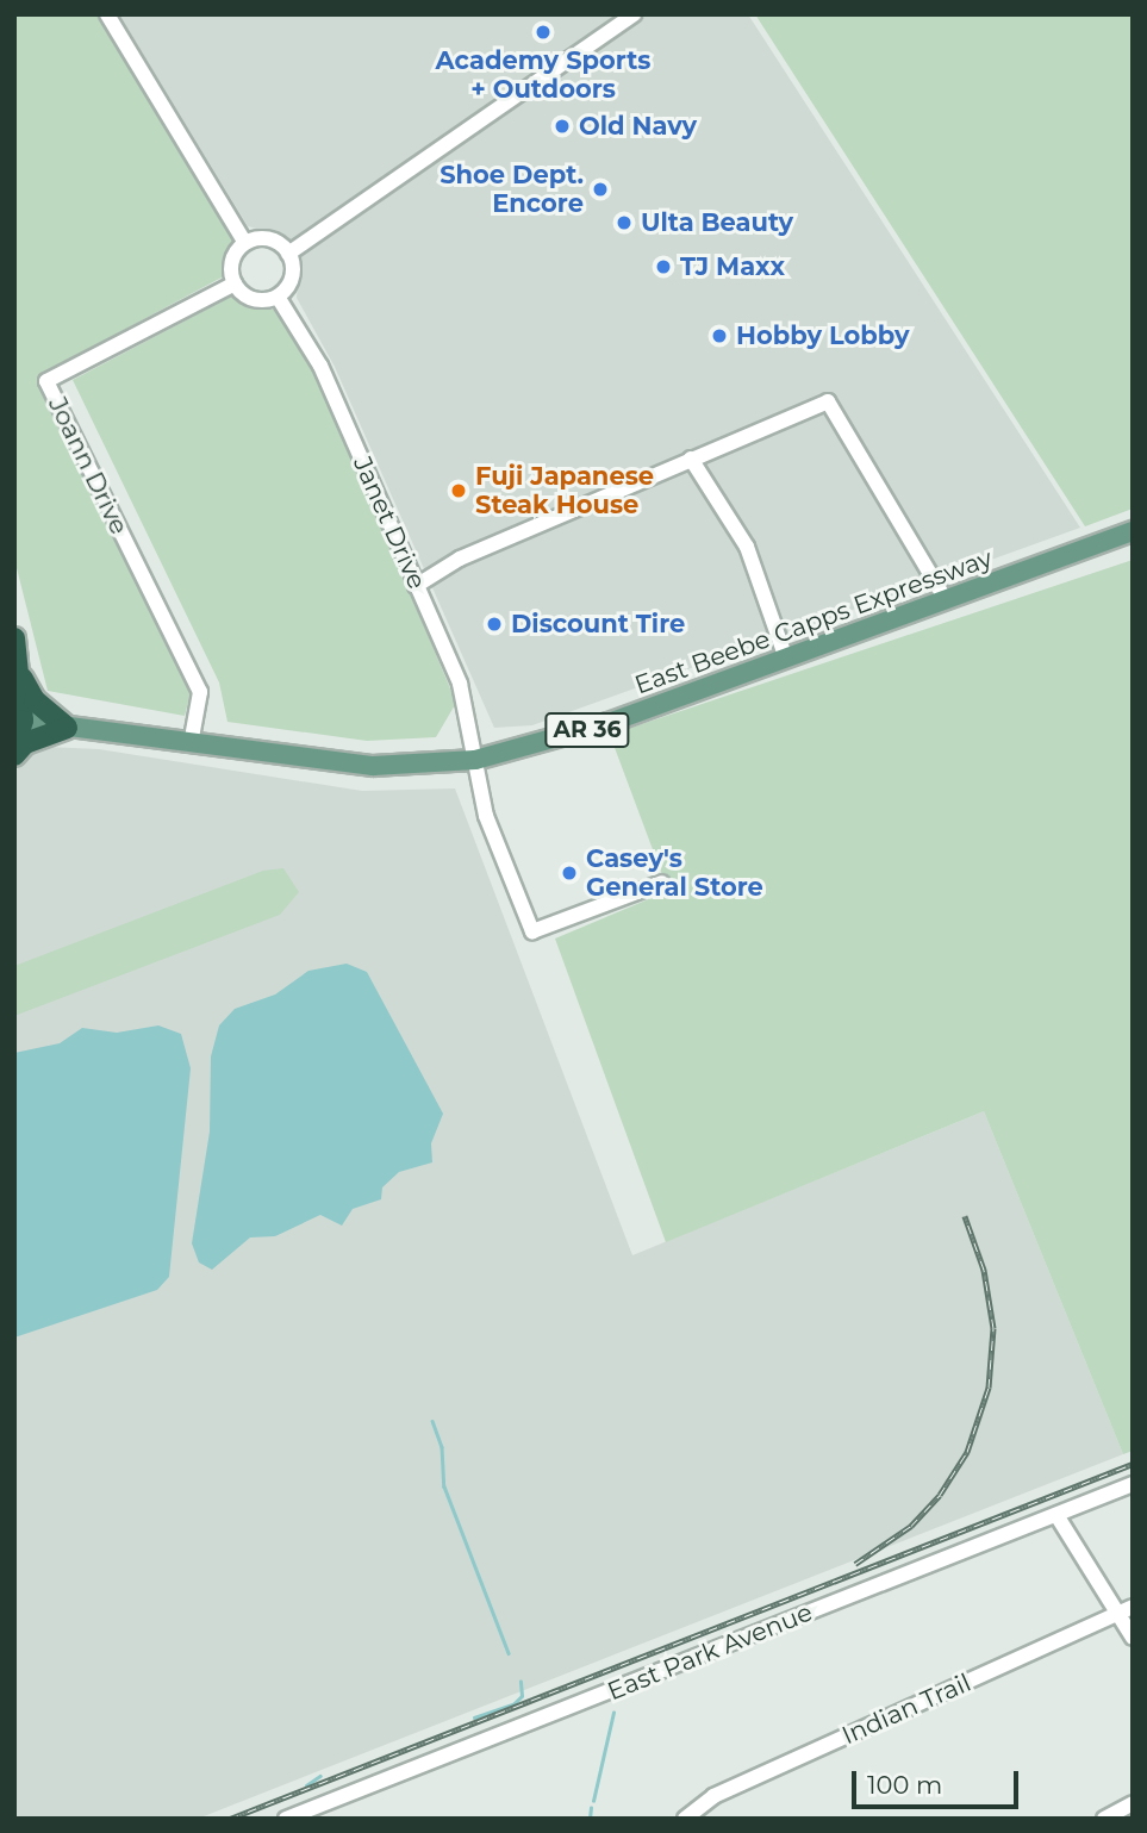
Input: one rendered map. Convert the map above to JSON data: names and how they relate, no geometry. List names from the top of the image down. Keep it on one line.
{"streets":{"main road":["East Beebe Capps Expressway","AR 36"],"street":["Joann Drive","Janet Drive","East Park Avenue","Indian Trail"]},"crossings":[["Joann Drive","Janet Drive"],["Joann Drive","East Beebe Capps Expressway"],["Janet Drive","East Beebe Capps Expressway"]],"places":["Academy Sports + Outdoors","Old Navy","Shoe Dept. Encore","Ulta Beauty","TJ Maxx","Hobby Lobby","Fuji Japanese Steak House","Discount Tire","Casey's General Store"],"scale_bar":"100 m"}
